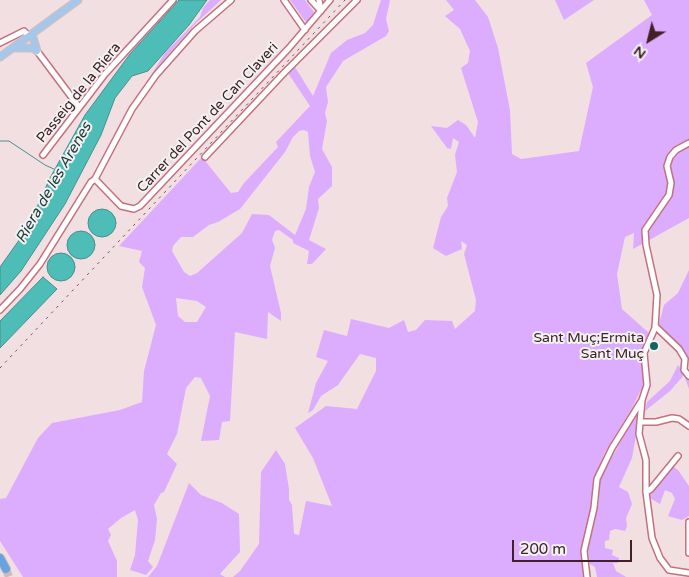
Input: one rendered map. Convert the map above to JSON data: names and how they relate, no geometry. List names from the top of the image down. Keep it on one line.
{"streets":{"street":["Passeig de la Riera","Carrer del Pont de Can Claveri"]},"water":["Riera de les Arenes"],"places":["Sant Muç;Ermita Sant Muç"],"scale_bar":"200 m","north":"bottom left"}
